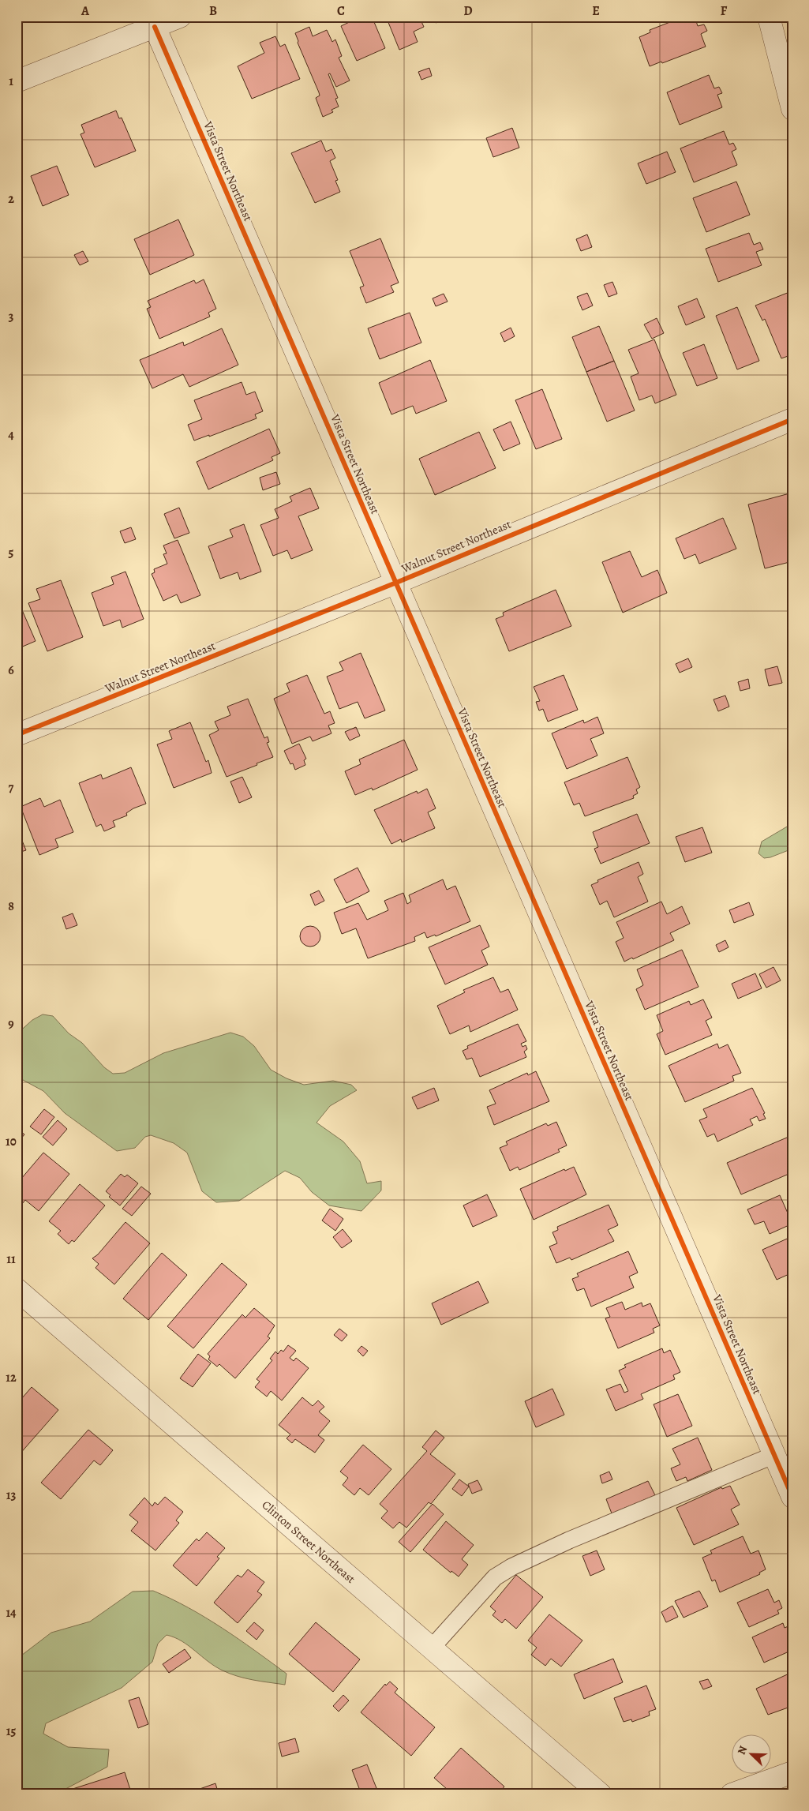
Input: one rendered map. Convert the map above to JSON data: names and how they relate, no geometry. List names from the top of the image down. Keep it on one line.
{"streets":{"street":["Vista Street Northeast","Walnut Street Northeast","Clinton Street Northeast"]},"crossings":[["Vista Street Northeast","Walnut Street Northeast"]],"north":"top left","grid":{"columns":["A","B","C","D","E","F"],"rows":["1","2","3","4","5","6","7","8","9","10","11","12","13","14","15"]}}
